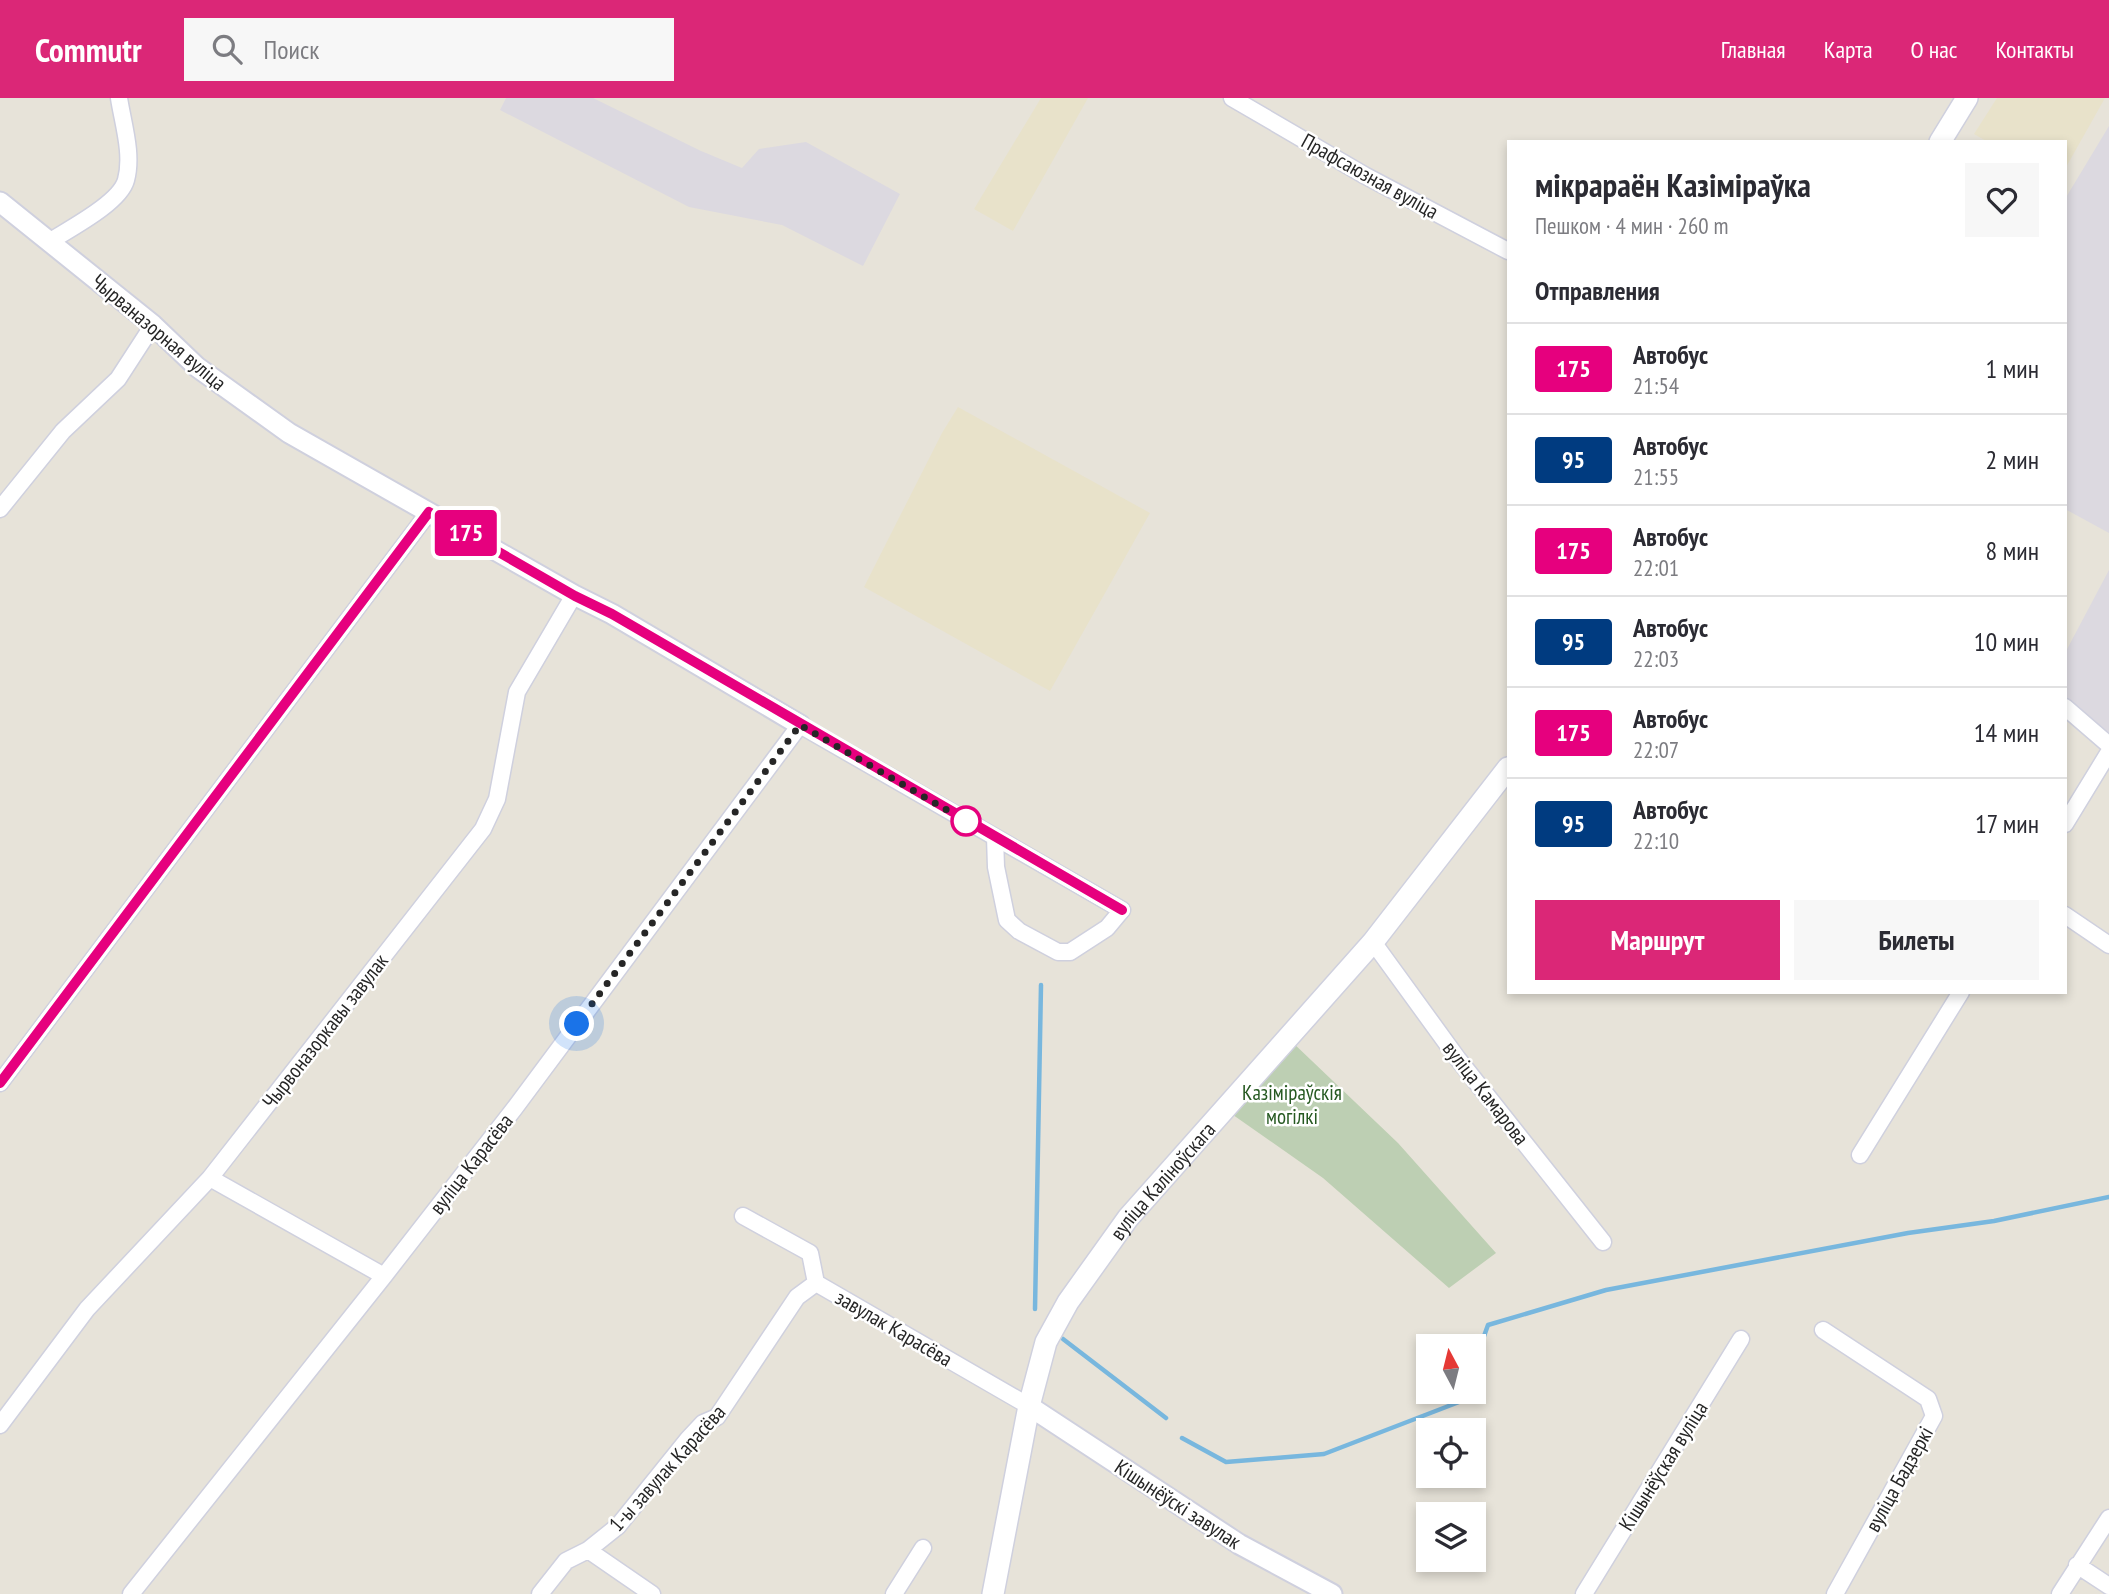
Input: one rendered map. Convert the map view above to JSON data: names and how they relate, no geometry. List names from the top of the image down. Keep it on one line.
{"streets":{"main road":["вуліца Каліноўскага"],"street":["Прафсаюзная вуліца","Чырваназорная вуліца","Чырвоназоркавы завулак","вуліца Камарова","вуліца Карасёва","завулак Карасёва","Кішынёўская вуліца","1-ы завулак Карасёва","вуліца Бадзеркі","Кішынёўскі завулак"]},"crossings":[["Чырваназорная вуліца","Чырвоназоркавы завулак"],["Чырваназорная вуліца","вуліца Карасёва"],["вуліца Камарова","вуліца Каліноўскага"],["вуліца Каліноўскага","завулак Карасёва"],["вуліца Каліноўскага","Кішынёўскі завулак"],["завулак Карасёва","1-ы завулак Карасёва"],["завулак Карасёва","Кішынёўскі завулак"]],"parks":["Казіміраўскія могілкі"],"lines":["bus line 175"],"north":"top","page":{"header":"Commutr","search":"Поиск","nav":["Главная","Карта","О нас","Контакты"],"on_map":"175","heading":[["мікрараён Казіміраўка","Пешком · 4 мин · 260 m"],"Отправления"],"list":[{"mark":"175","name":"Автобус","note":"21:54","value":"1 мин"},{"mark":"95","name":"Автобус","note":"21:55","value":"2 мин"},{"mark":"175","name":"Автобус","note":"22:01","value":"8 мин"},{"mark":"95","name":"Автобус","note":"22:03","value":"10 мин"},{"mark":"175","name":"Автобус","note":"22:07","value":"14 мин"},{"mark":"95","name":"Автобус","note":"22:10","value":"17 мин"}],"buttons":["Маршрут","Билеты"]}}
